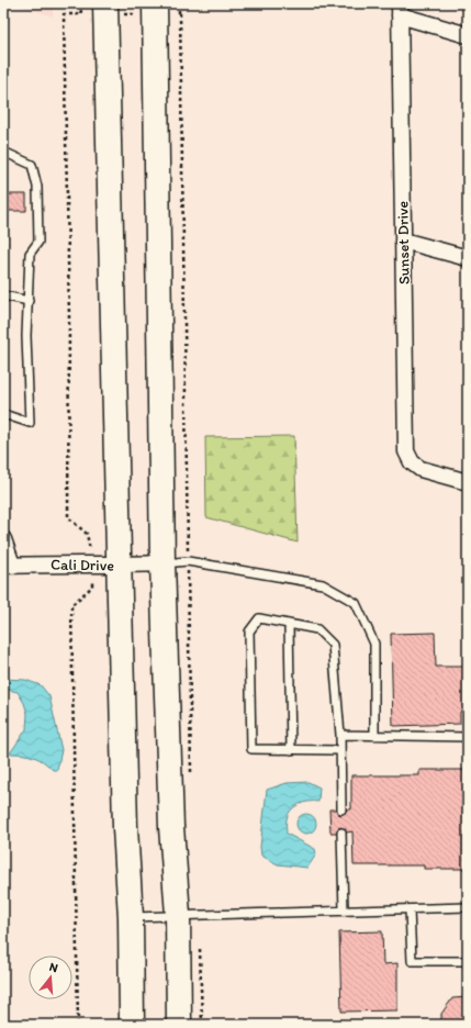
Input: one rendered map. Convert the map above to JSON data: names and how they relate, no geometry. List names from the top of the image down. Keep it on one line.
{"streets":{"street":["Sunset Drive","Cali Drive"]},"north":"top"}
